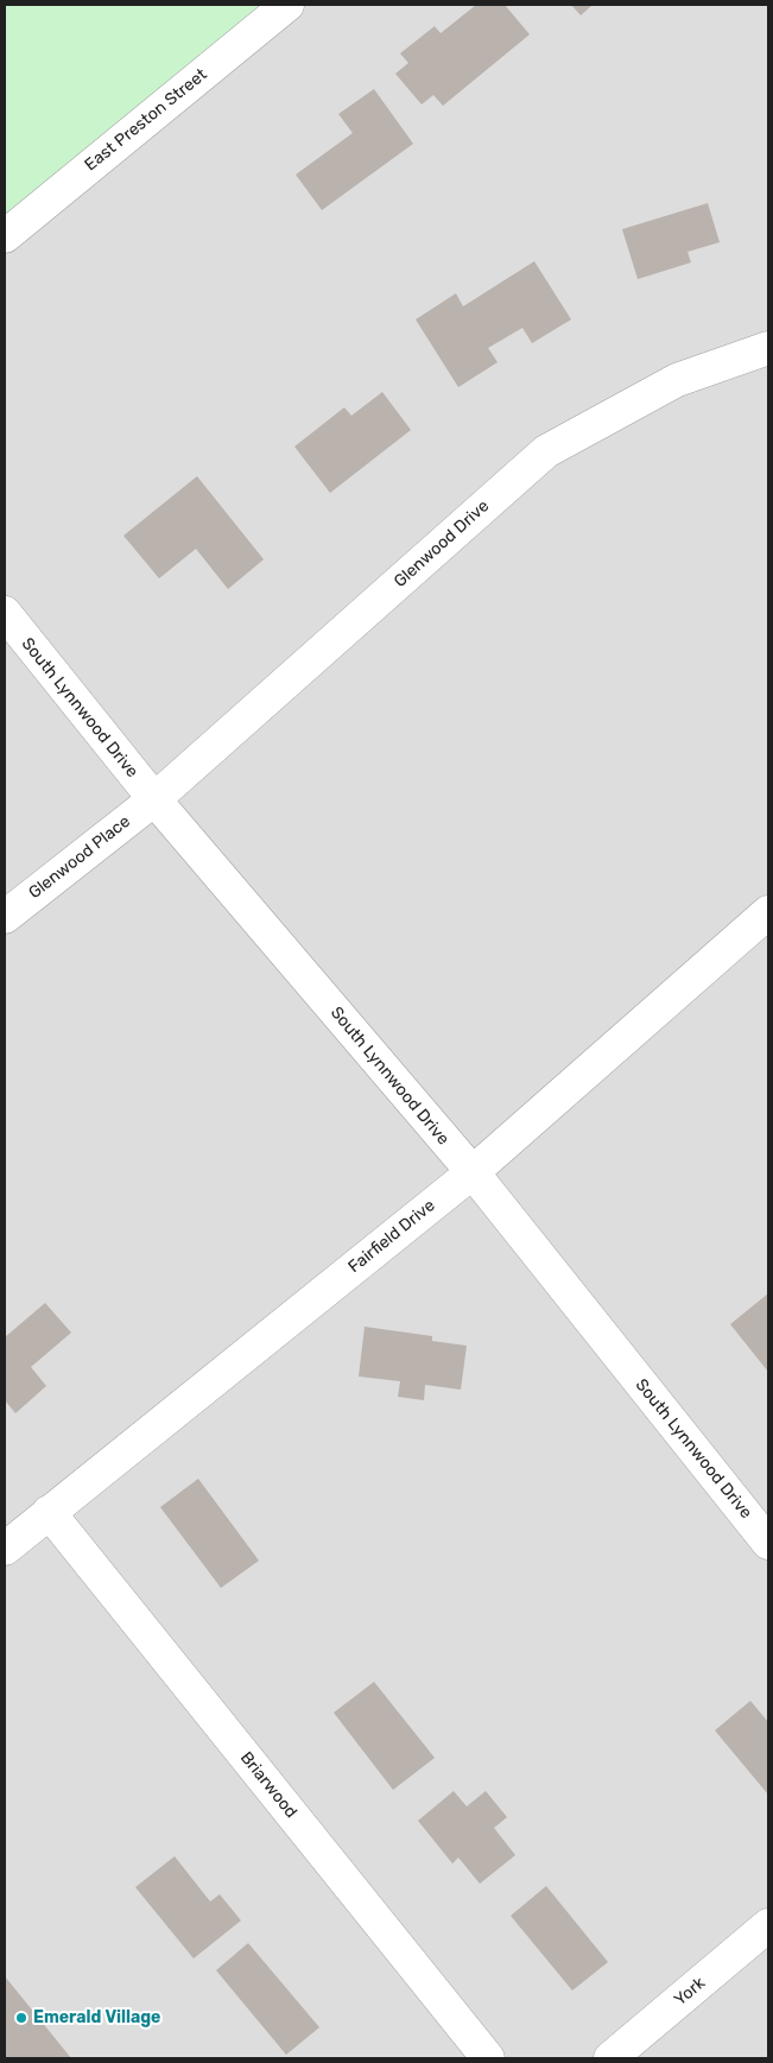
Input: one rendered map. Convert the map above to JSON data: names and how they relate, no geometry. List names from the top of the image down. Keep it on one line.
{"streets":{"street":["East Preston Street","Glenwood Drive","South Lynnwood Drive","Glenwood Place","Fairfield Drive","Briarwood","York"]},"crossings":[["Glenwood Drive","South Lynnwood Drive"],["Glenwood Drive","Glenwood Place"],["South Lynnwood Drive","Glenwood Place"],["South Lynnwood Drive","Fairfield Drive"],["Fairfield Drive","Briarwood"]],"places":["Emerald Village"]}
